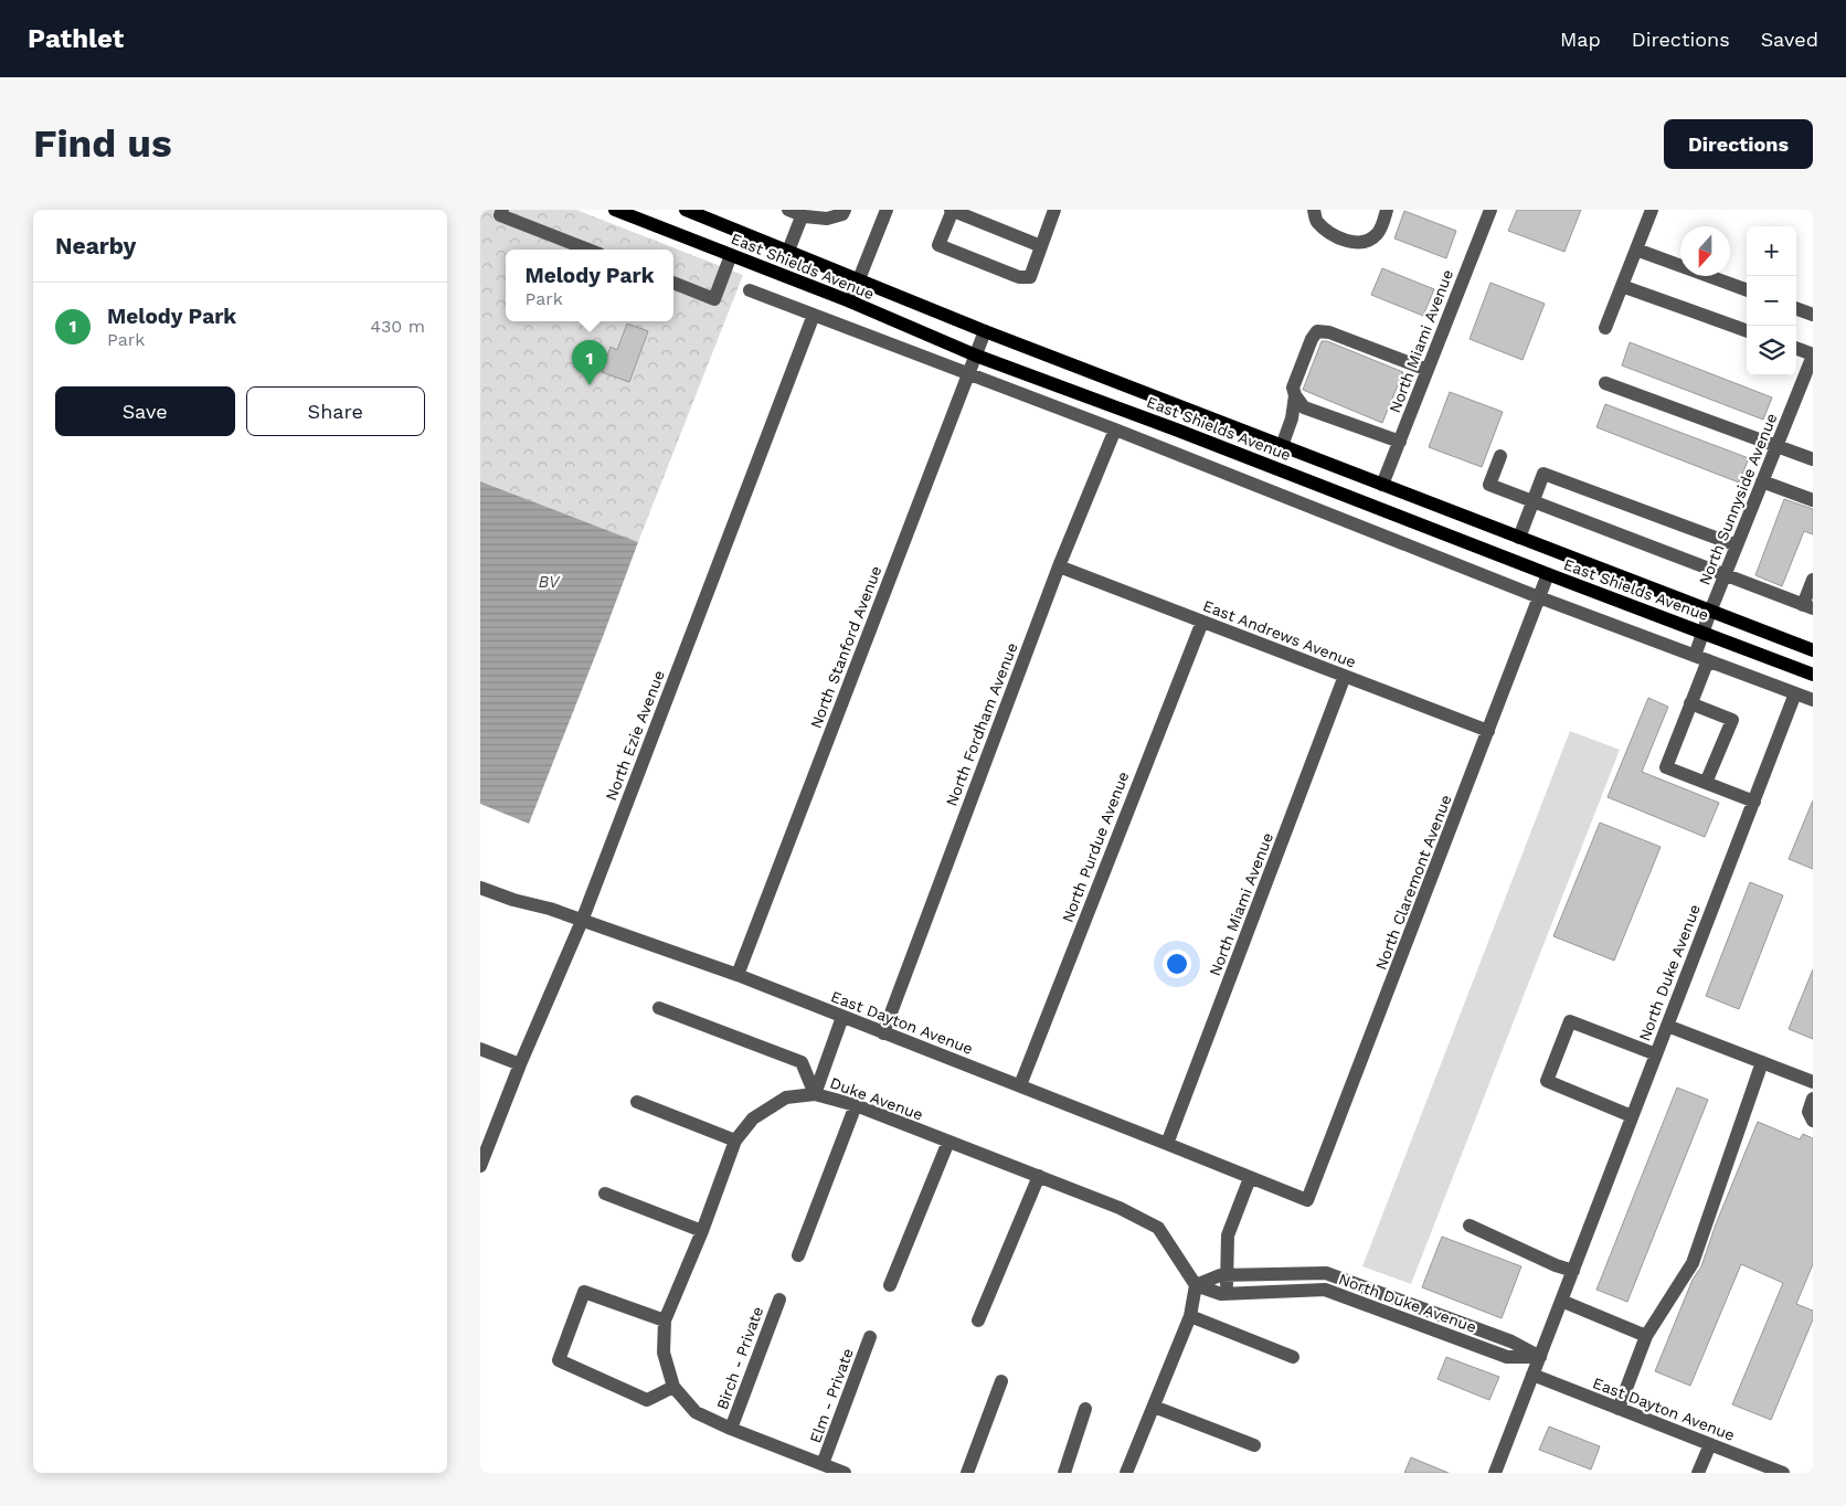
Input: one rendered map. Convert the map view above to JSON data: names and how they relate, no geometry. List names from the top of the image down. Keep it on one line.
{"streets":{"main road":["East Shields Avenue"],"street":["North Miami Avenue","North Sunnyside Avenue","East Andrews Avenue","North Stanford Avenue","North Fordham Avenue","North Ezie Avenue","North Purdue Avenue","North Claremont Avenue","North Duke Avenue","East Dayton Avenue","Duke Avenue","Birch - Private","Elm - Private"]},"crossings":[["East Shields Avenue","North Miami Avenue"],["East Shields Avenue","North Sunnyside Avenue"],["East Shields Avenue","North Stanford Avenue"],["East Shields Avenue","North Claremont Avenue"],["North Miami Avenue","East Andrews Avenue"],["North Miami Avenue","East Dayton Avenue"],["East Andrews Avenue","North Fordham Avenue"],["East Andrews Avenue","North Purdue Avenue"],["East Andrews Avenue","North Claremont Avenue"],["North Stanford Avenue","East Dayton Avenue"],["North Fordham Avenue","East Dayton Avenue"],["North Ezie Avenue","East Dayton Avenue"],["North Purdue Avenue","East Dayton Avenue"],["North Claremont Avenue","East Dayton Avenue"],["North Duke Avenue","East Dayton Avenue"],["North Duke Avenue","Duke Avenue"],["Duke Avenue","Birch - Private"],["Duke Avenue","Elm - Private"]],"water":["BV"],"north":"bottom","page":{"header":"Pathlet","nav":["Map","Directions","Saved"],"buttons":["Directions",["Save","Share"]],"title":"Find us","heading":"Nearby","map_buttons":["+","−"],"popup":["Melody Park","Park"],"list":[{"mark":"1","name":"Melody Park","note":"Park","value":"430 m"}],"pins":"1"}}
